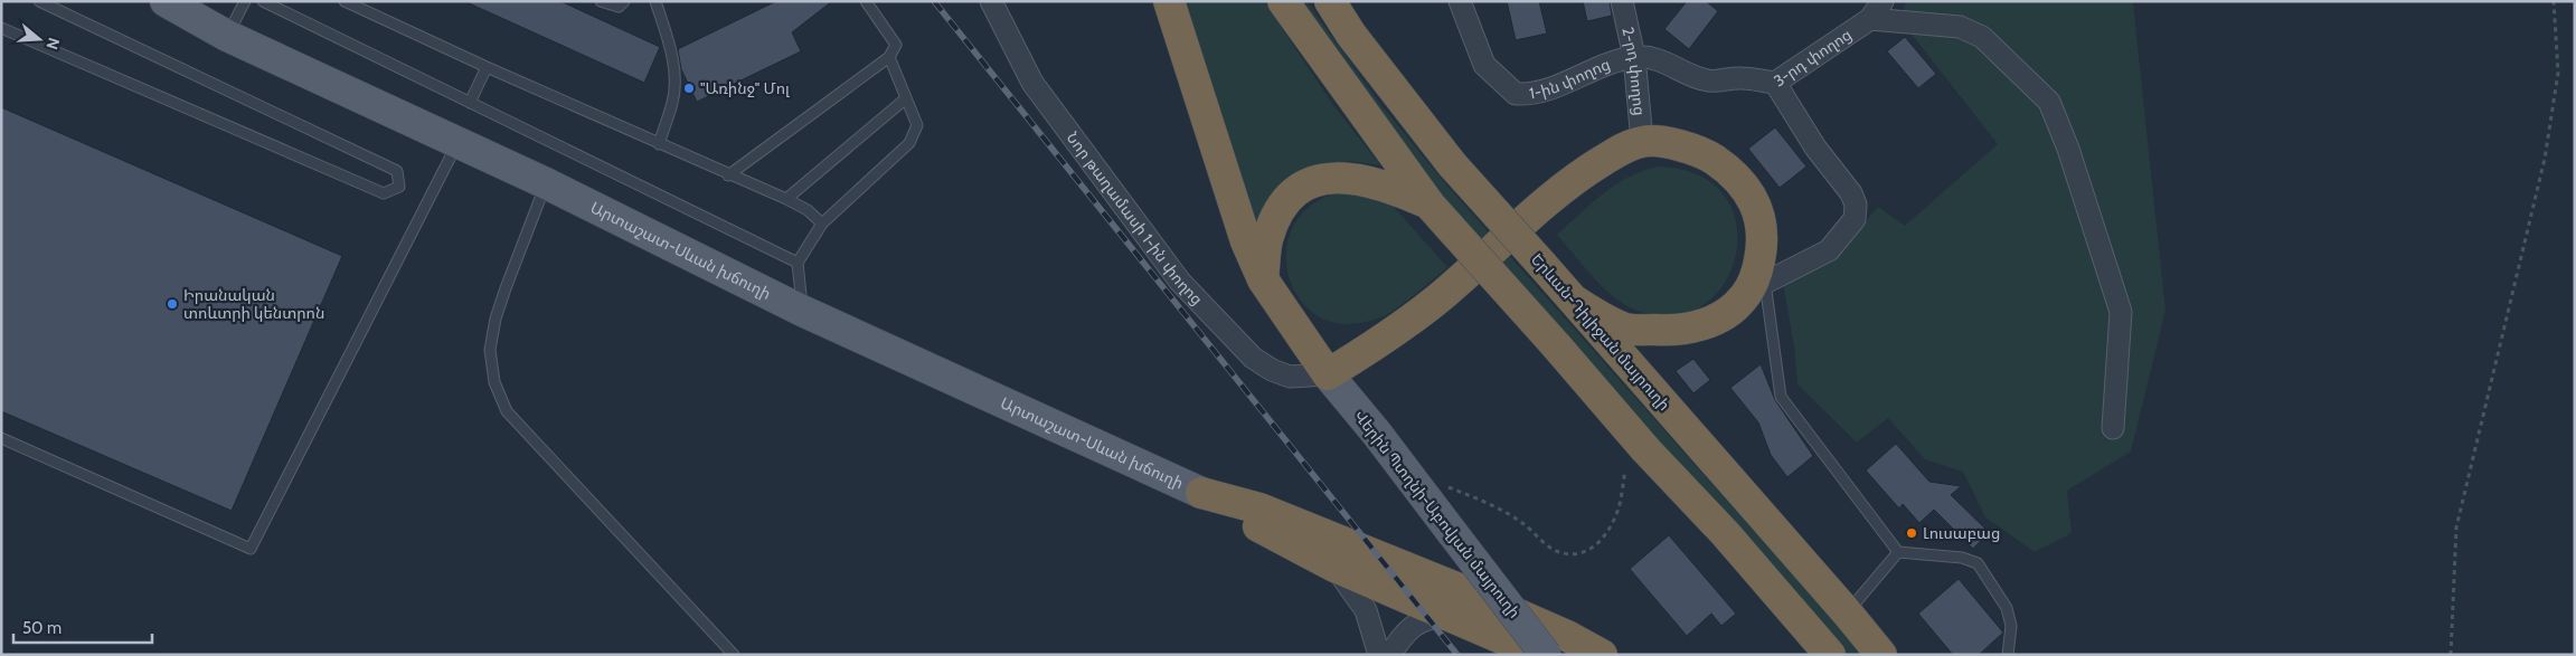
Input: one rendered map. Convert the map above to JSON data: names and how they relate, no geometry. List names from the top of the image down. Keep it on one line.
{"streets":{"highway":["Երևան-Դիլիջան մայրուղի"],"main road":["Արտաշատ-Սևան խճուղի","Վերին Պտղնի-Աբովյան մայրուղի"],"street":["3-րդ փողոց","2-րդ փողոց","1-ին փողոց","Նոր թաղամասի 1-ին փողոց"]},"crossings":[["3-րդ փողոց","2-րդ փողոց"],["3-րդ փողոց","1-ին փողոց"],["2-րդ փողոց","1-ին փողոց"],["Նոր թաղամասի 1-ին փողոց","Վերին Պտղնի-Աբովյան մայրուղի"]],"places":["\"Առինջ\" Մոլ","Իրանական տոևտրի կենտրոն","Լուսաբաց"],"scale_bar":"50 m","north":"right"}
